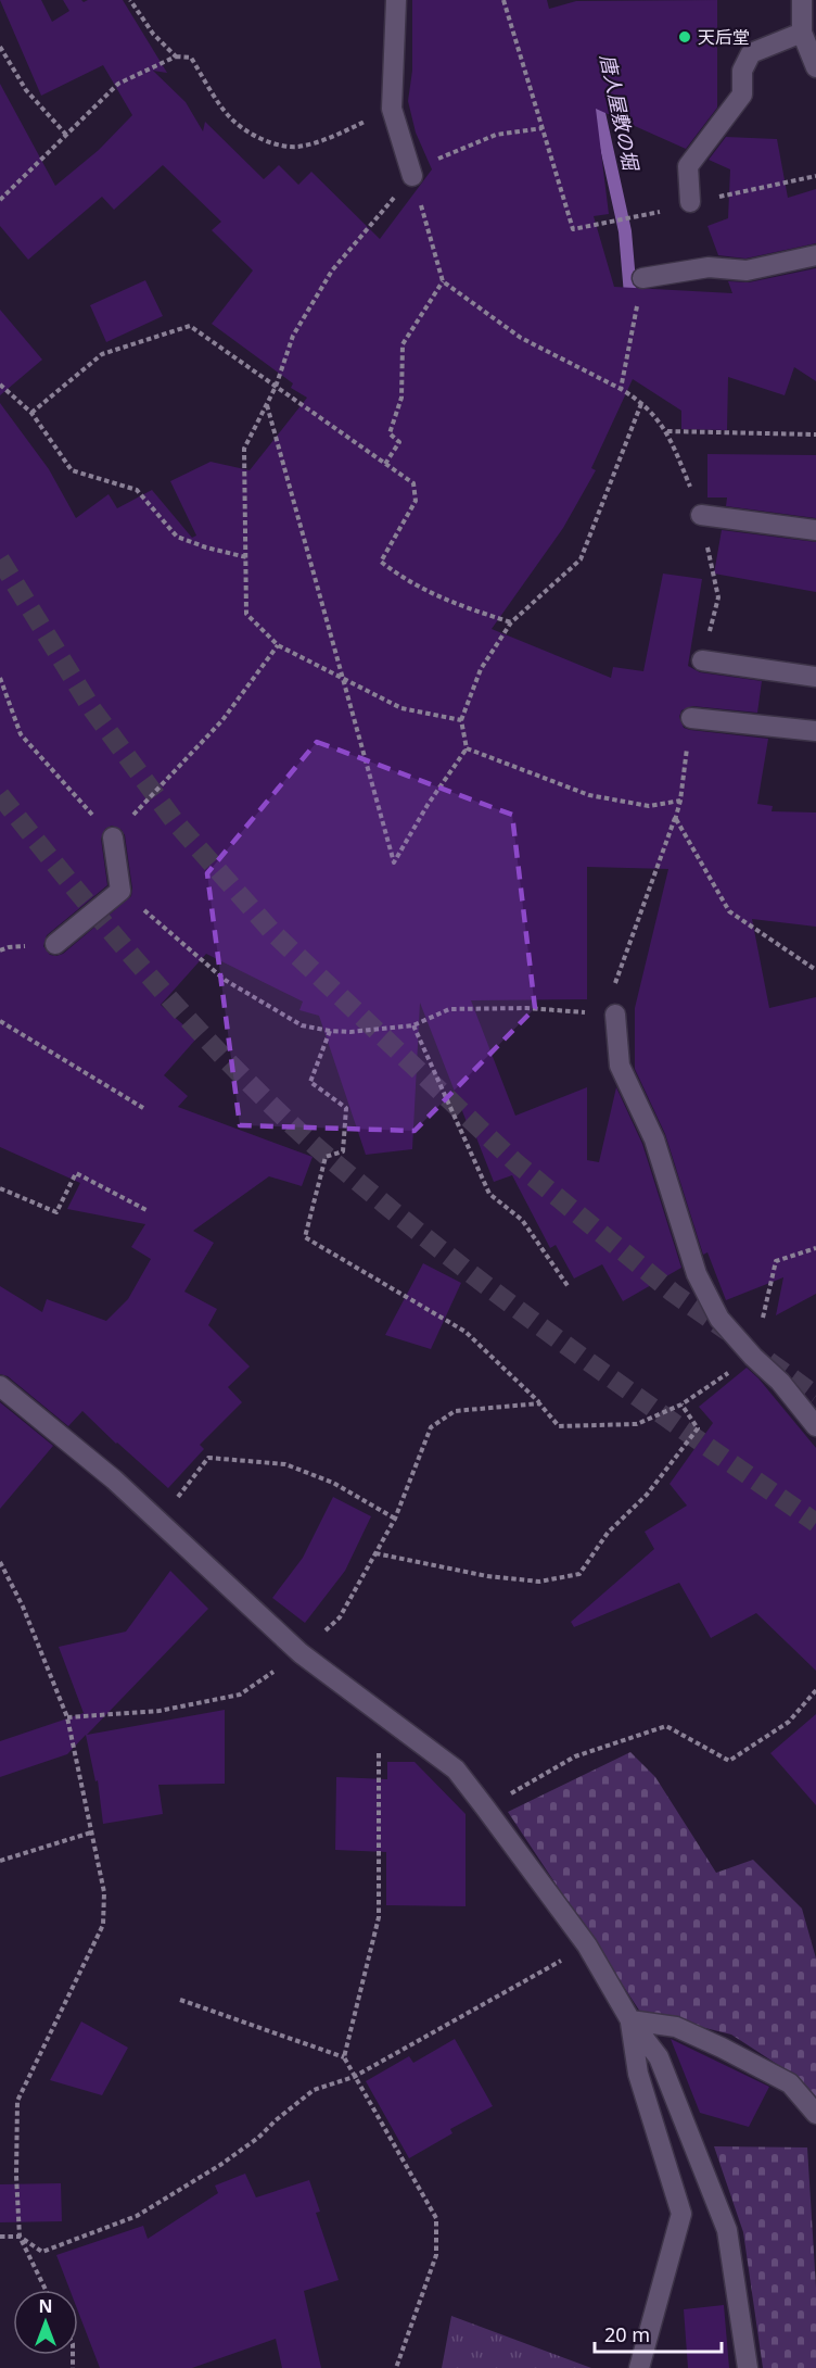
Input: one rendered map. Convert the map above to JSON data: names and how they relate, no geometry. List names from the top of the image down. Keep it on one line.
{"water":["唐人屋敷の堀"],"places":["天后堂"],"scale_bar":"20 m","north":"top"}
